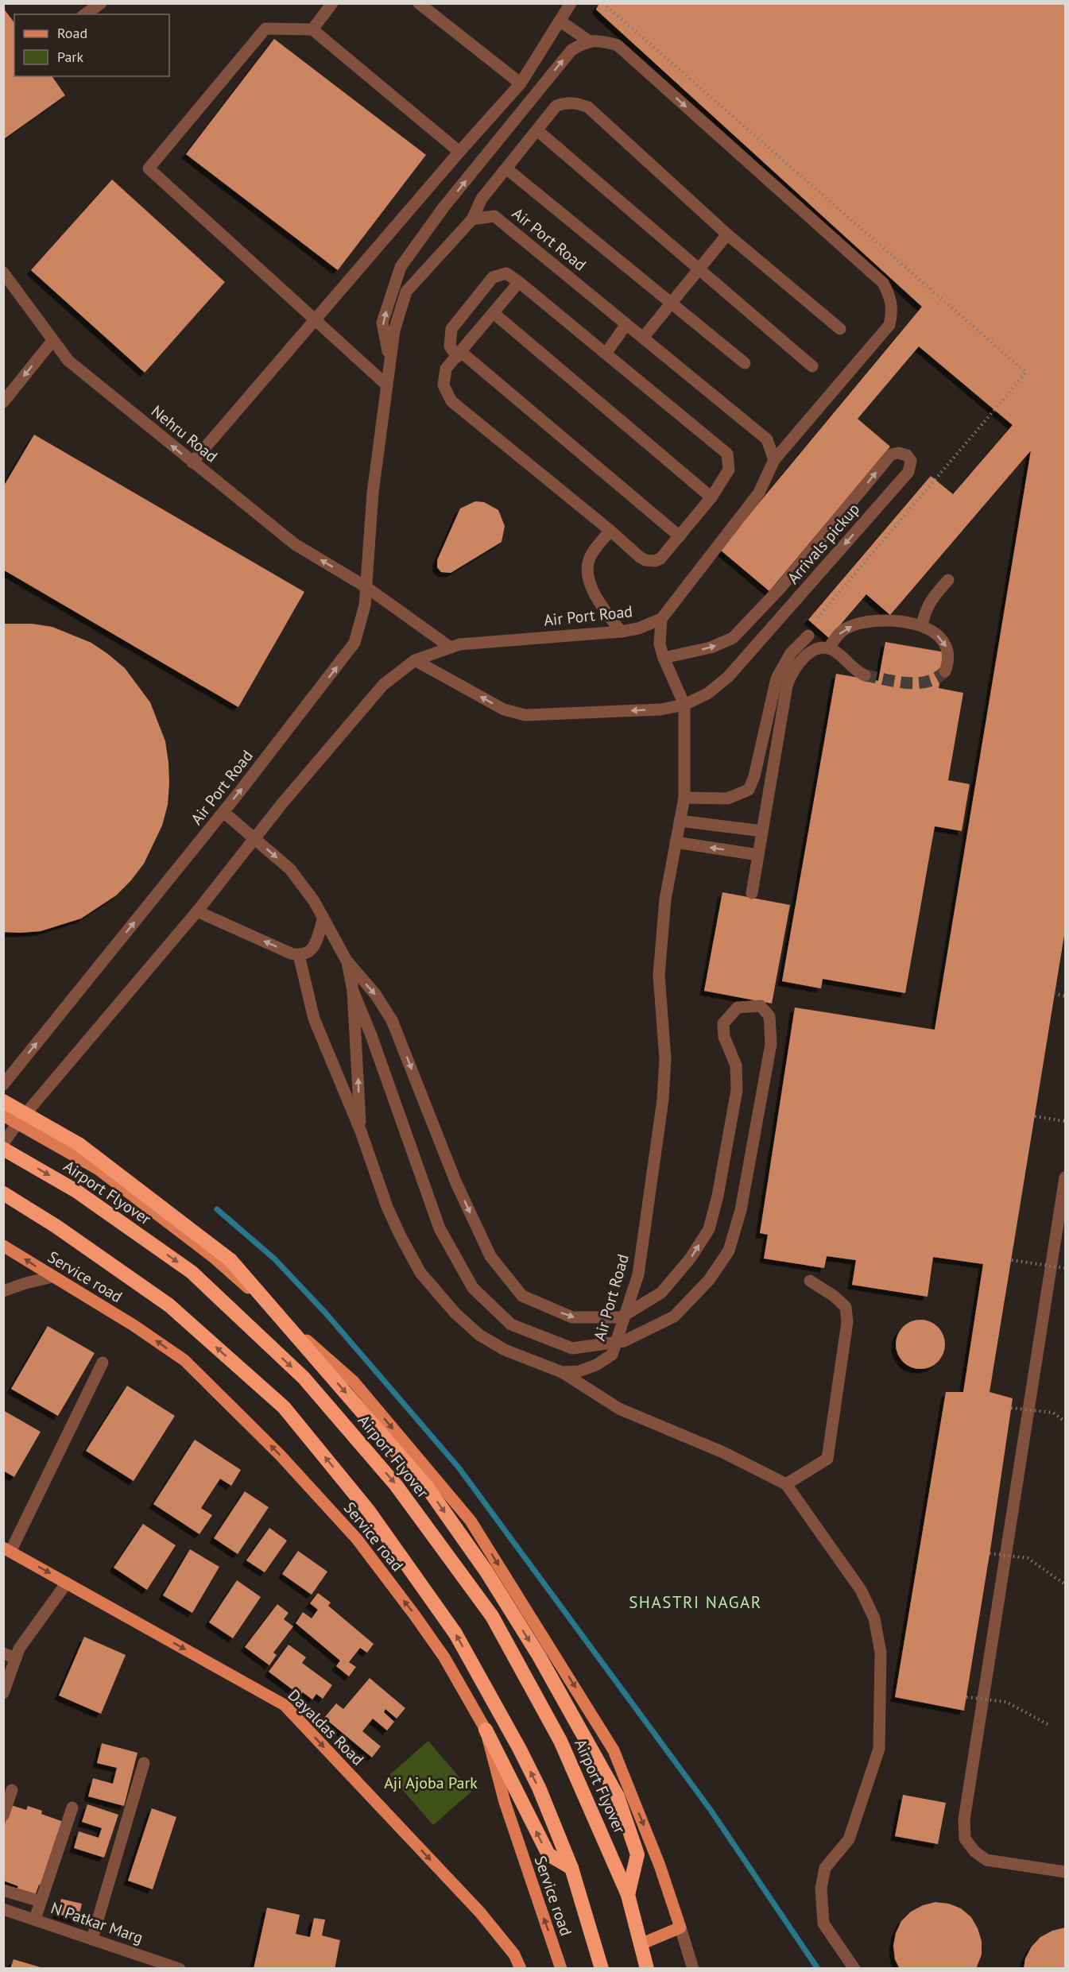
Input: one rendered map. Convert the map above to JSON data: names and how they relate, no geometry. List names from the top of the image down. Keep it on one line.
{"streets":{"highway":["Airport Flyover"],"main road":["Service road","Dayaldas Road"],"street":["Air Port Road","Nehru Road","Arrivals pickup","N Patkar Marg"]},"crossings":[["Air Port Road","Nehru Road"],["Air Port Road","Arrivals pickup"]],"one_way":["Nehru Road","Dayaldas Road"],"districts":["SHASTRI NAGAR"],"parks":["Aji Ajoba Park"],"legend":["Road","Park"]}
